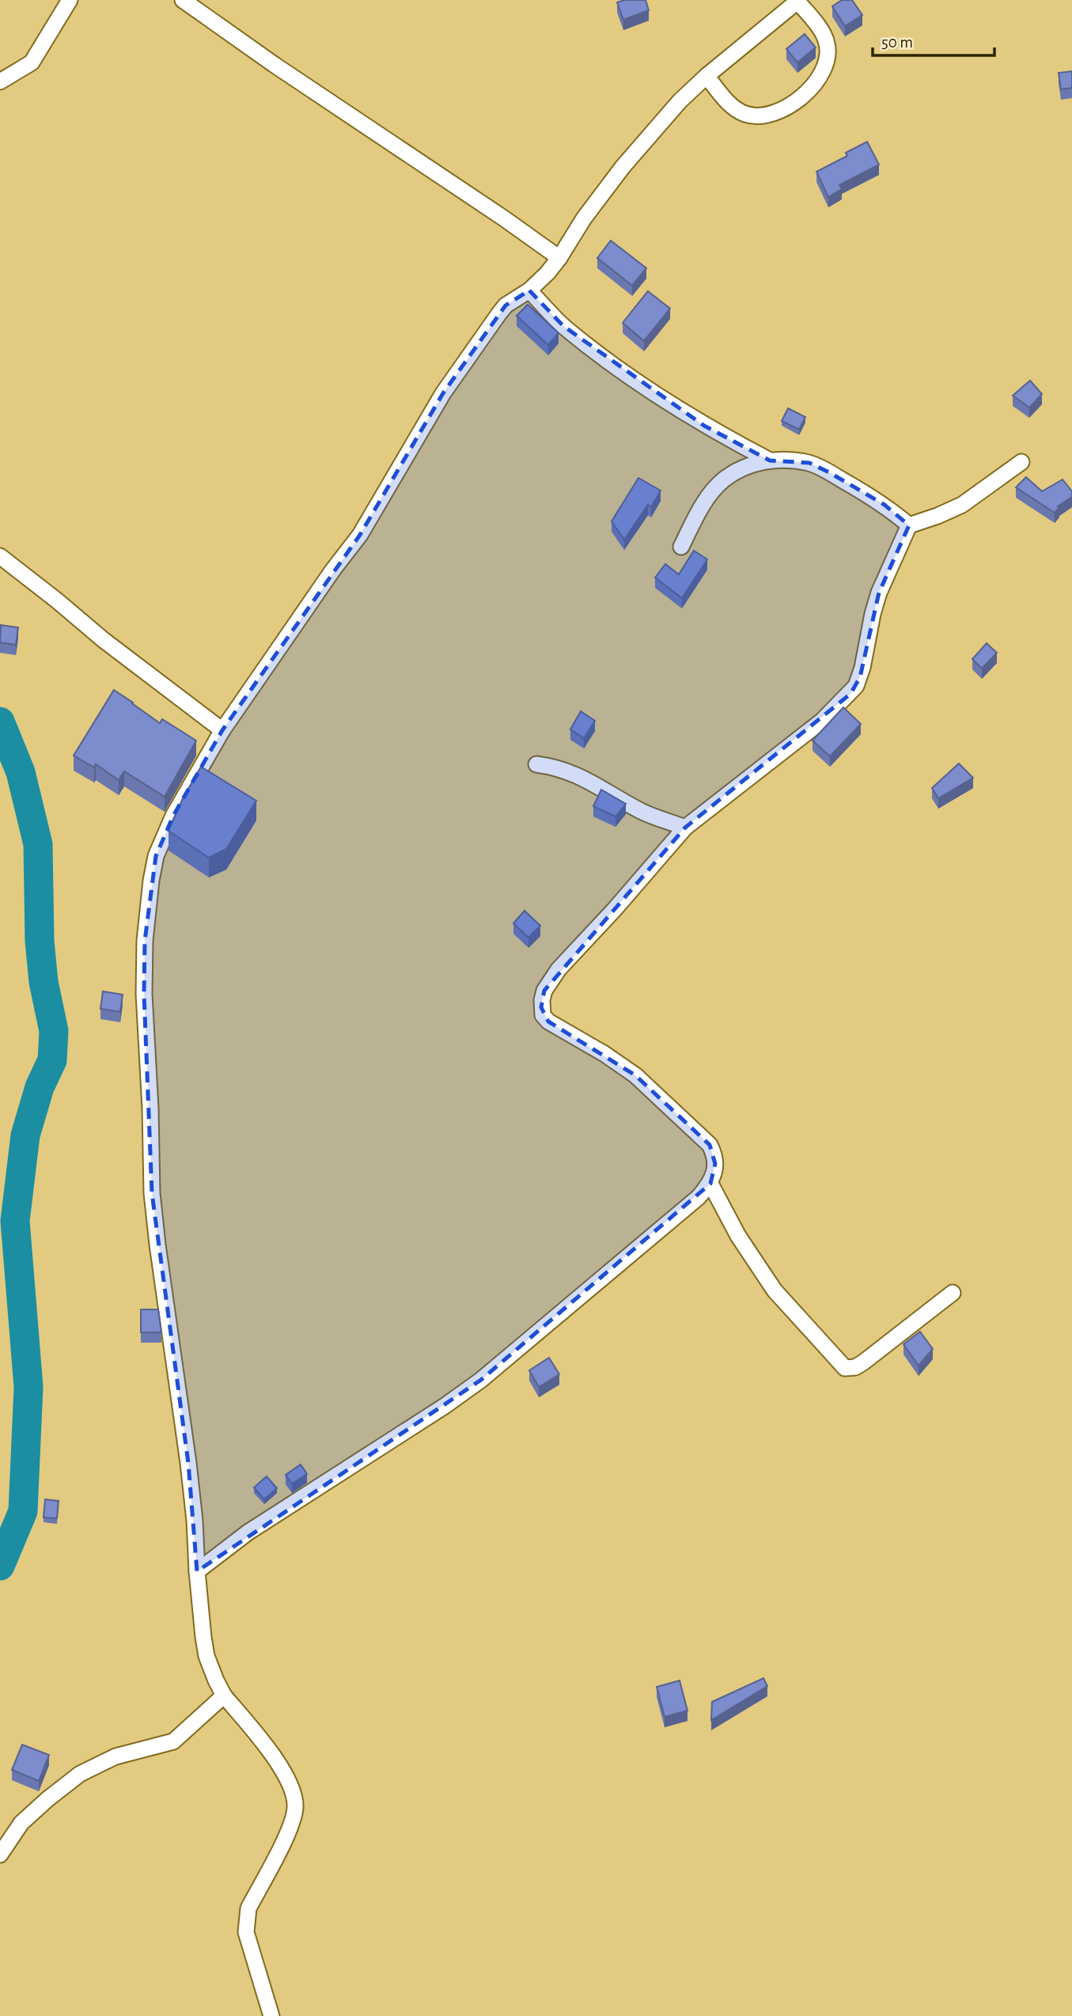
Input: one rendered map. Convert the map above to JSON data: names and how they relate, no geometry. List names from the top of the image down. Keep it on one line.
{"scale_bar":"50 m"}
